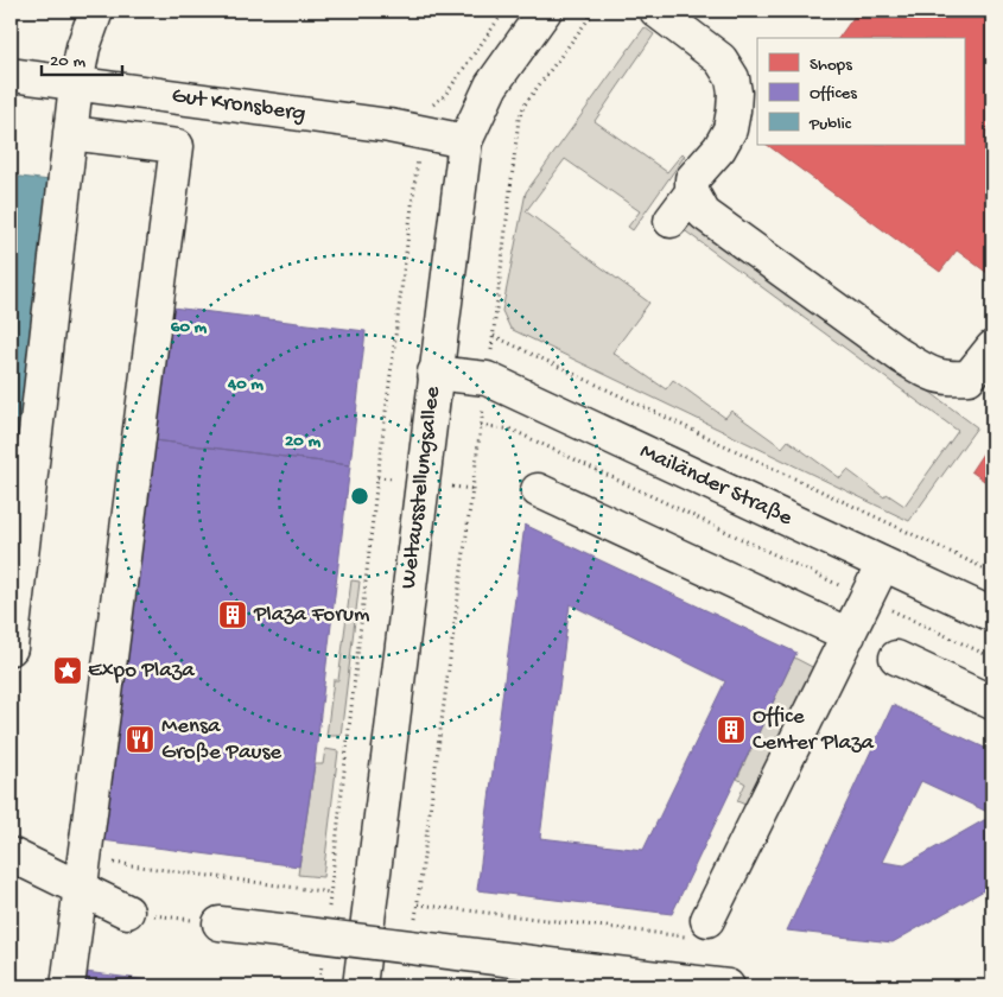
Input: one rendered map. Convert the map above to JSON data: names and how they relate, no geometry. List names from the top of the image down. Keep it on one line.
{"streets":{"street":["Gut Kronsberg","Mailänder Straße","Weltausstellungsallee"]},"crossings":[["Gut Kronsberg","Weltausstellungsallee"],["Mailänder Straße","Weltausstellungsallee"]],"places":{"building":["Plaza Forum","Office Center Plaza"],"place":["Expo Plaza"],"restaurant":["Mensa Große Pause"]},"legend":["Shops","Offices","Public"],"scale_bar":"20 m","rings":["60 m","40 m","20 m"]}
